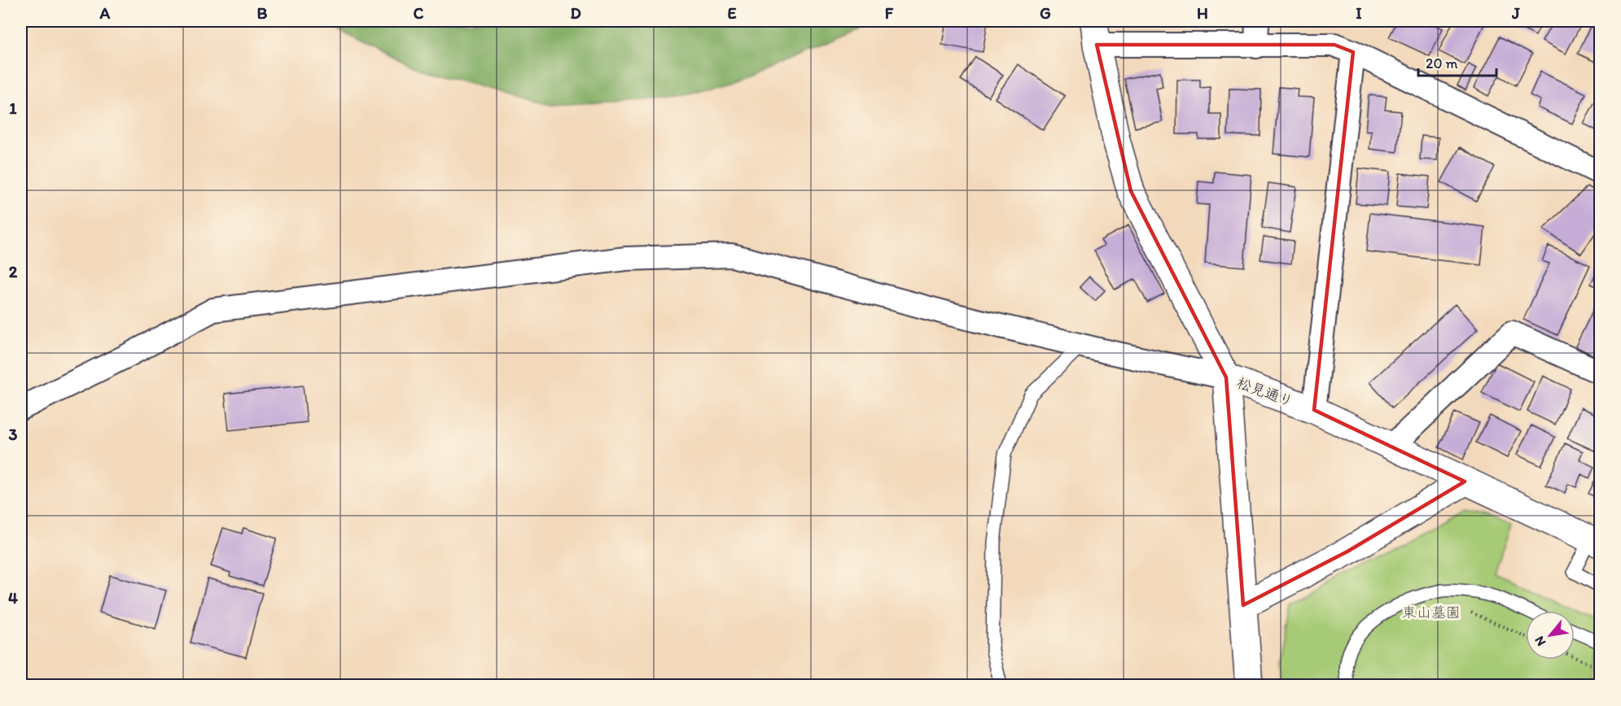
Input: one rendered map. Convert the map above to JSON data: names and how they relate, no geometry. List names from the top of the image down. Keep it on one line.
{"streets":{"street":["松見通り"]},"parks":["東山墓園"],"scale_bar":"20 m","north":"bottom left","grid":{"columns":["A","B","C","D","E","F","G","H","I","J"],"rows":["1","2","3","4"]}}
